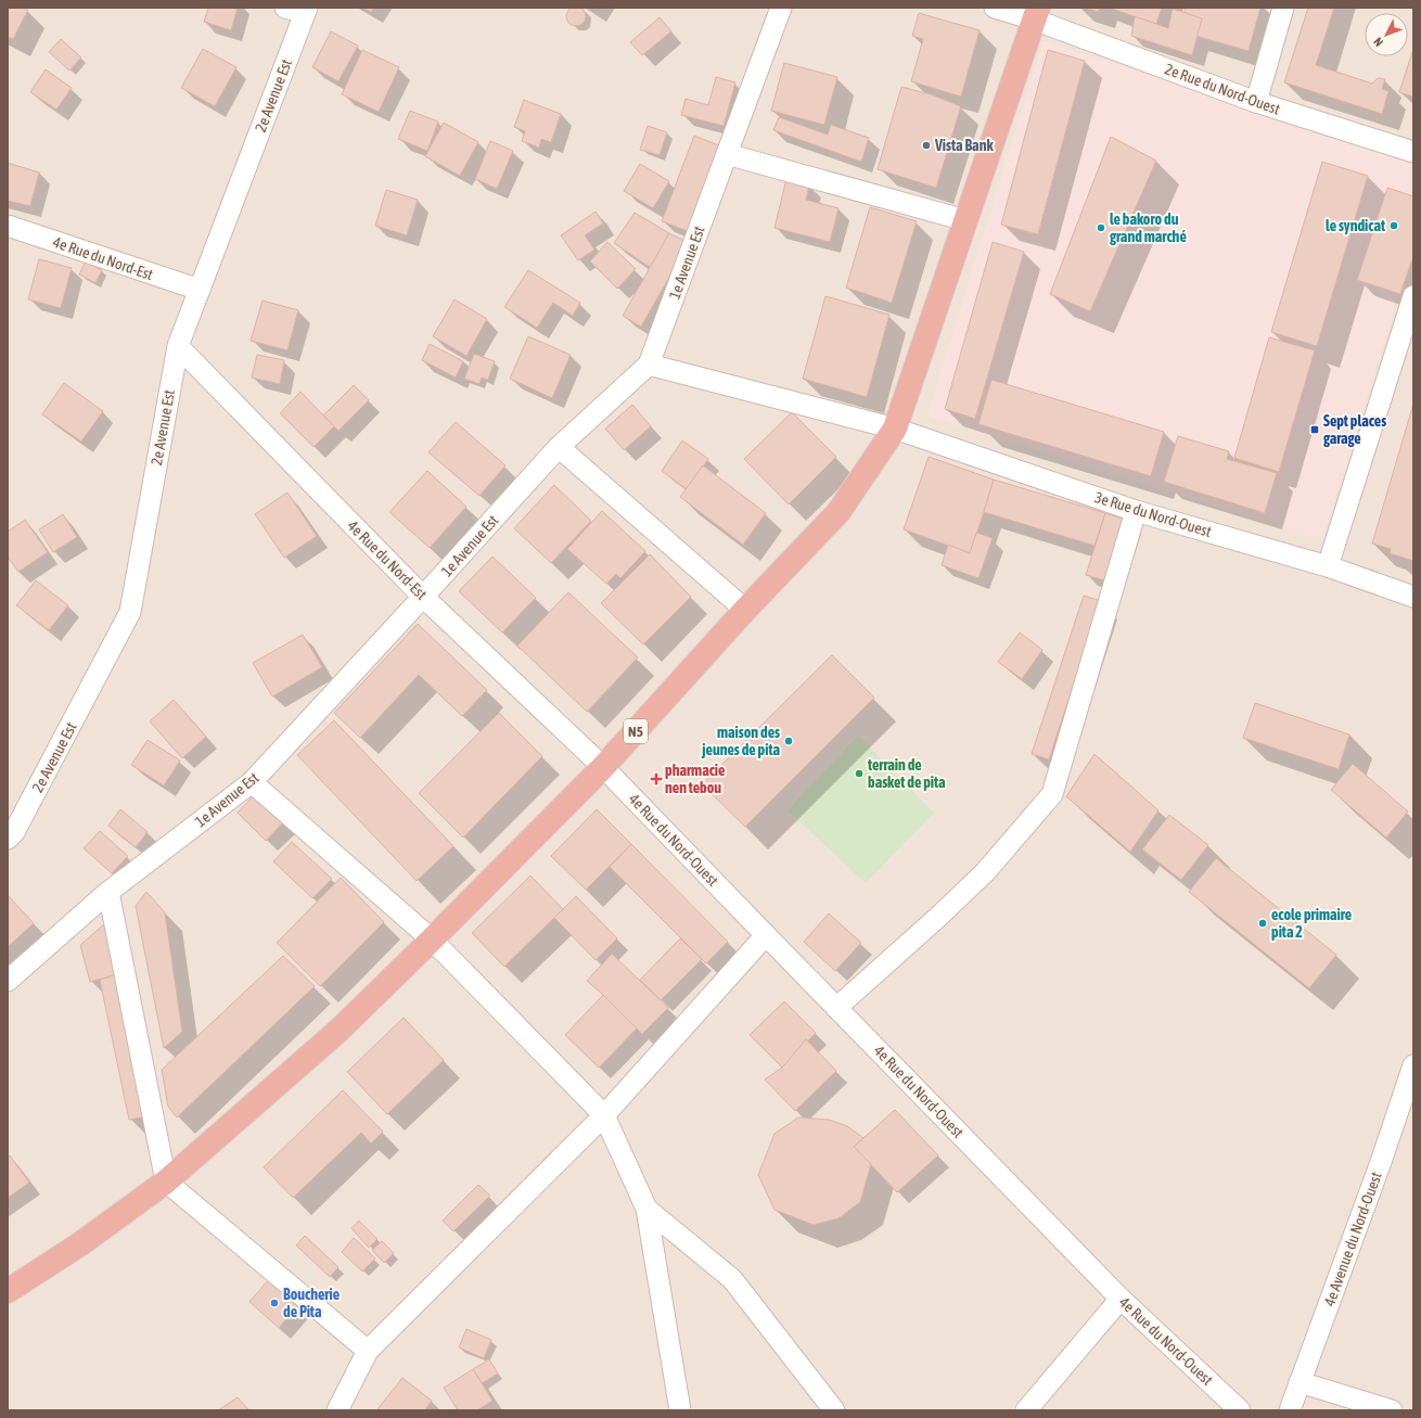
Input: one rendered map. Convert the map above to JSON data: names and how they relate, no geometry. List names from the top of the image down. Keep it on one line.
{"streets":{"highway":["N5"],"street":["2e Rue du Nord-Ouest","2e Avenue Est","4e Rue du Nord-Est","1e Avenue Est","3e Rue du Nord-Ouest","4e Rue du Nord-Ouest","4e Avenue du Nord-Ouest"]},"crossings":[["2e Rue du Nord-Ouest","N5"],["2e Avenue Est","4e Rue du Nord-Est"],["4e Rue du Nord-Est","1e Avenue Est"],["4e Rue du Nord-Est","N5"],["4e Rue du Nord-Est","4e Rue du Nord-Ouest"],["1e Avenue Est","3e Rue du Nord-Ouest"],["3e Rue du Nord-Ouest","N5"],["N5","4e Rue du Nord-Ouest"]],"places":{"other":["Vista Bank","le syndicat","le bakoro du grand marché","maison des jeunes de pita","terrain de basket de pita","ecole primaire pita 2","Boucherie de Pita"],"transit":["Sept places garage"],"health":["pharmacie nen tebou"]},"north":"bottom left"}
